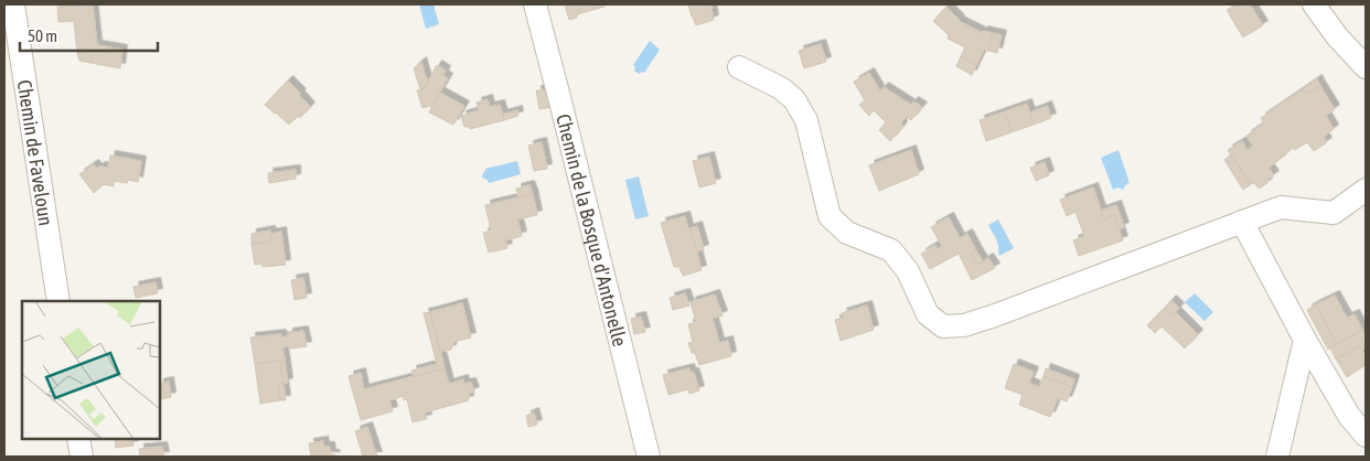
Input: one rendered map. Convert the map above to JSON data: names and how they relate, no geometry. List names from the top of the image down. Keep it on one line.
{"streets":{"street":["Chemin de Faveloun","Chemin de la Bosque d'Antonelle"]},"scale_bar":"50 m"}
